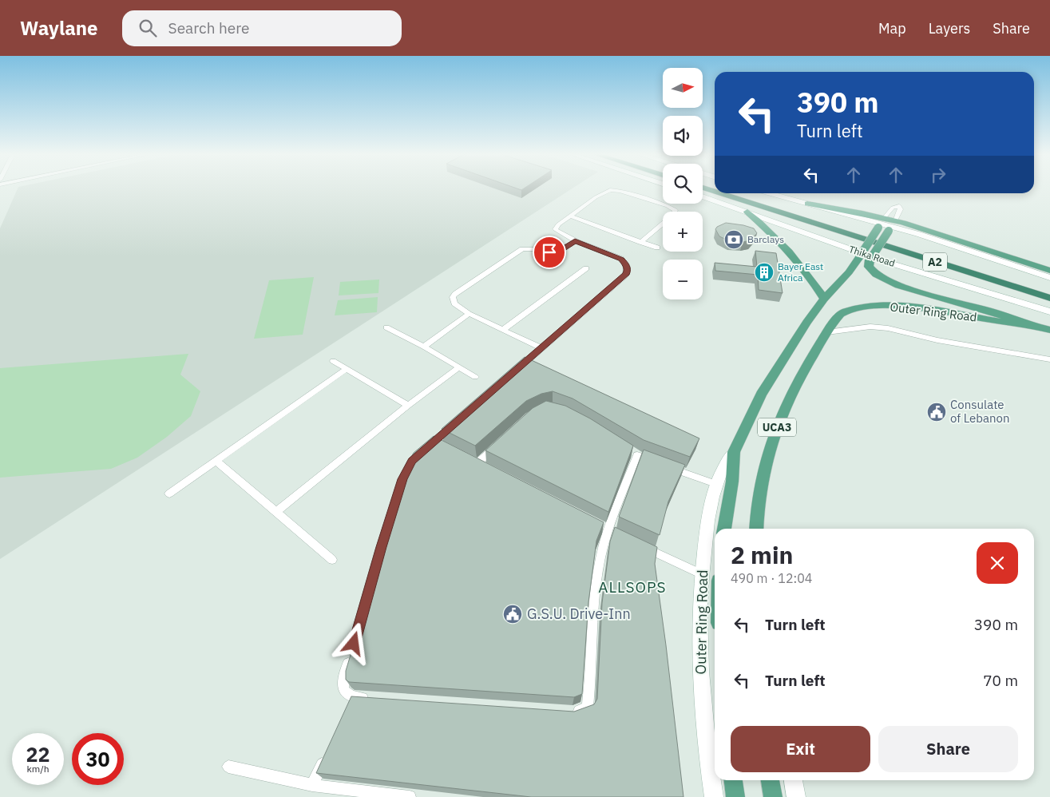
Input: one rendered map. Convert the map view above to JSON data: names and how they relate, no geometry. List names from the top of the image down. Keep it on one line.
{"streets":{"highway":["Thika Road","A2"],"main road":["Outer Ring Road","UCA3"]},"districts":["ALLSOPS"],"places":{"bank":["Barclays"],"building":["Bayer East Africa"],"public building":["Consulate of Lebanon","G.S.U. Drive-Inn"]},"north":"right","page":{"header":"Waylane","search":"Search here","nav":["Map","Layers","Share"],"map_buttons":["+","−"],"turn":["390 m","Turn left"],"heading":["2 min","490 m · 12:04"],"list":[{"name":"Turn left","value":"390 m"},{"name":"Turn left","value":"70 m"}],"buttons":["Exit","Share"],"speed":"22 km/h","limit":"30"}}
